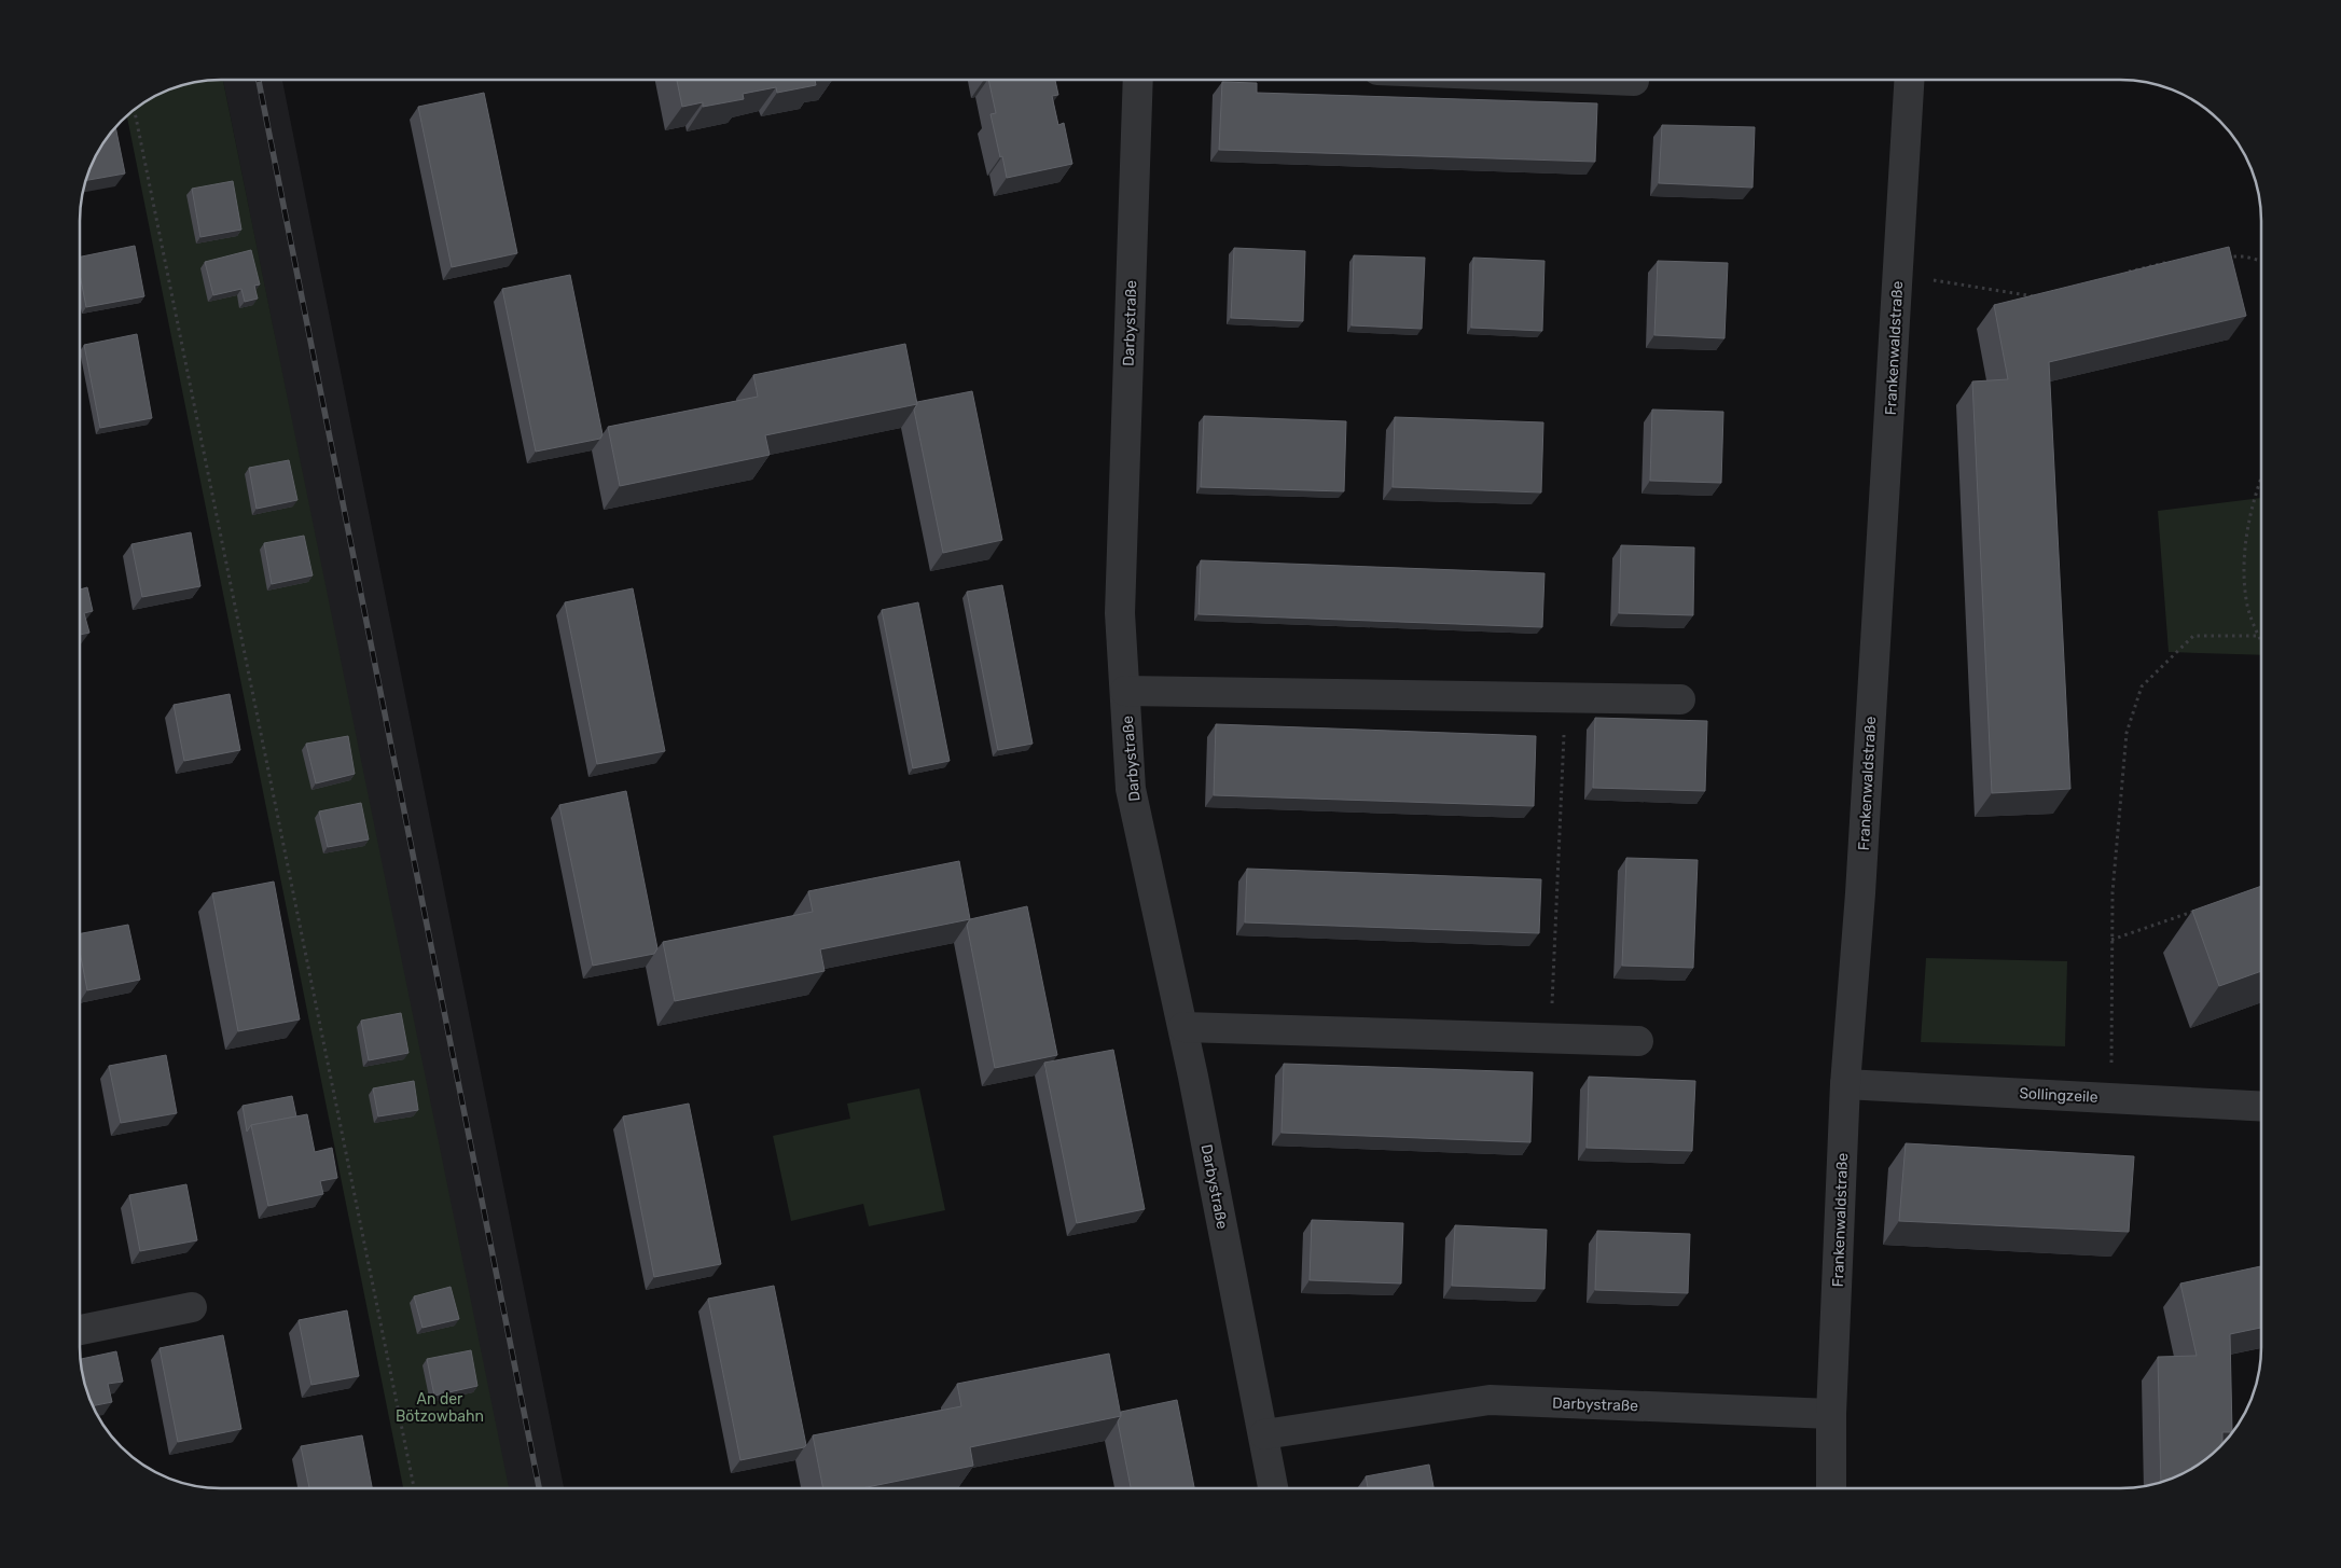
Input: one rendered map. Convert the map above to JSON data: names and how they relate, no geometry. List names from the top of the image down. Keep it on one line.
{"streets":{"street":["Darbystraße","Frankenwaldstraße","Sollingzeile"]},"crossings":[["Darbystraße","Frankenwaldstraße"],["Frankenwaldstraße","Sollingzeile"]],"parks":["An der Bötzowbahn"]}
